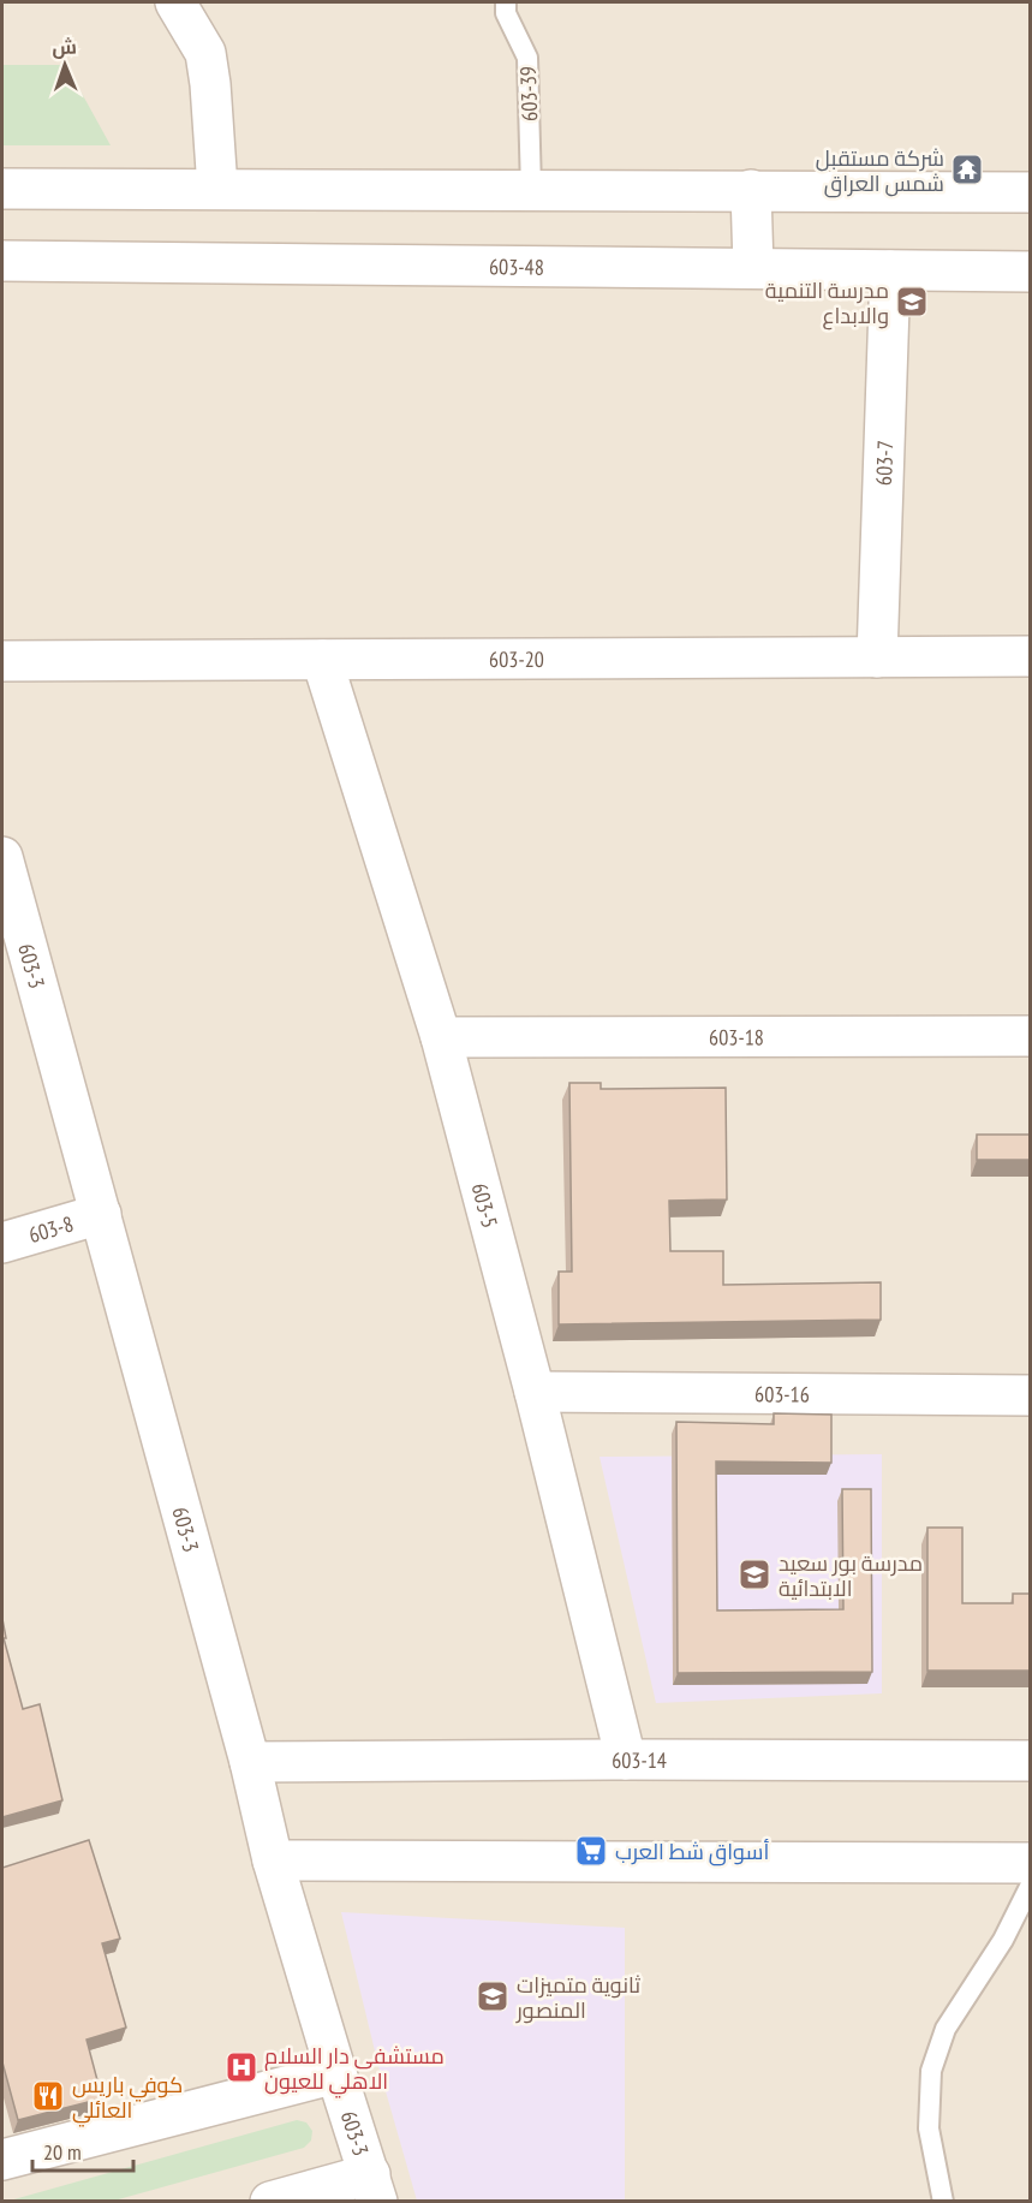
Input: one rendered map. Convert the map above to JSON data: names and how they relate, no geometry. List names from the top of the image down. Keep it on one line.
{"streets":{"street":["603-48","603-7","603-20","603-3","603-18","603-5","603-8","603-16","603-14"],"lane":["603-39"]},"crossings":[["603-48","603-7"],["603-7","603-20"],["603-20","603-5"],["603-3","603-8"],["603-3","603-14"],["603-18","603-5"],["603-5","603-16"],["603-5","603-14"]],"places":{"temple":["شركة مستقبل شمس العراق"],"school or university":["مدرسة التنمية والابداع","مدرسة بور سعيد الابتدائية","ثانوية متميزات المنصور"],"supermarket":["أسواق شط العرب"],"hospital":["مستشفى دار السلام الاهلي للعيون"],"restaurant":["كوفي باريس العائلي"]},"scale_bar":"20 m","north":"top"}
